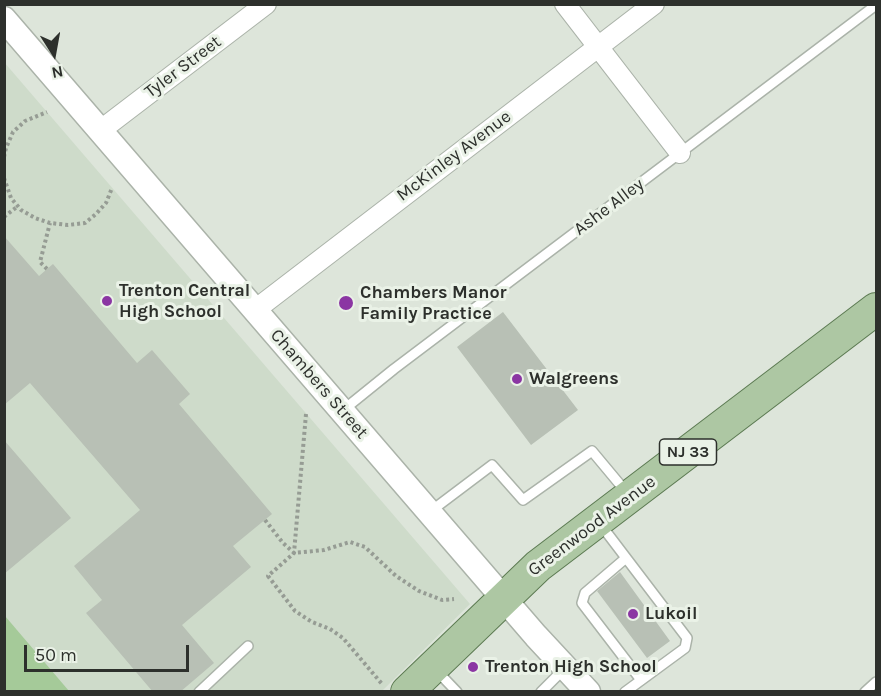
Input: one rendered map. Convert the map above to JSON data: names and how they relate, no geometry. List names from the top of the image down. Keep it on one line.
{"streets":{"main road":["NJ 33","Greenwood Avenue"],"street":["Tyler Street","McKinley Avenue","Chambers Street"],"lane":["Ashe Alley"]},"crossings":[["Tyler Street","Chambers Street"],["McKinley Avenue","Chambers Street"],["Ashe Alley","Chambers Street"],["Chambers Street","Greenwood Avenue"]],"places":["Trenton Central High School","Chambers Manor Family Practice","Walgreens","Lukoil","Trenton High School"],"scale_bar":"50 m","north":"bottom"}
